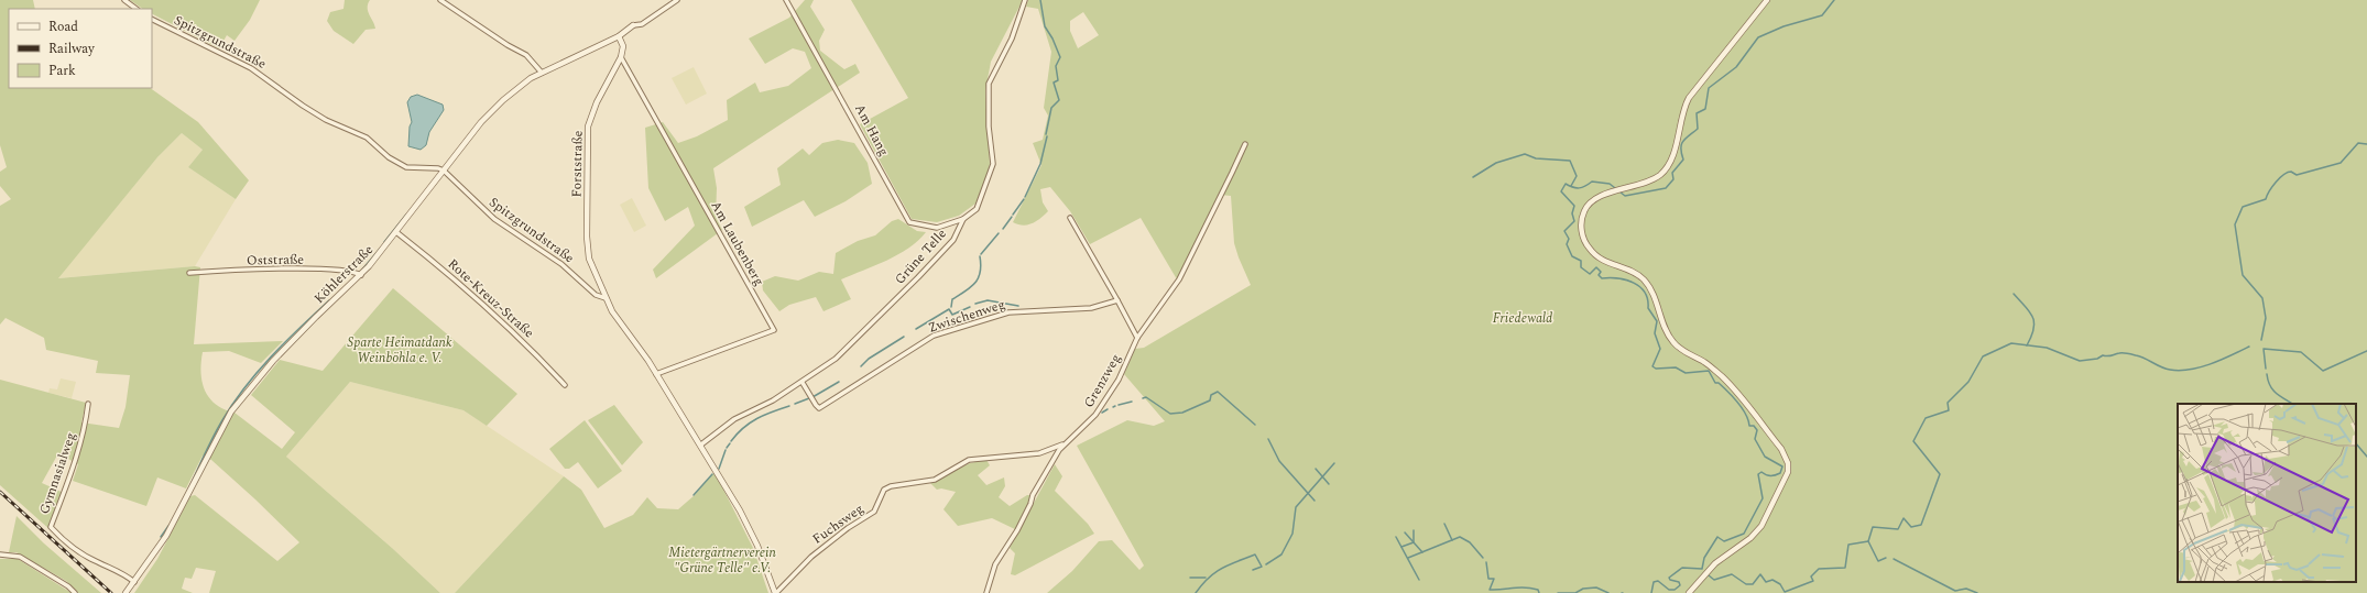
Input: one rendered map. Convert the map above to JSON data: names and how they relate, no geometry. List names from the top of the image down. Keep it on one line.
{"streets":{"street":["Spitzgrundstraße","Am Hang","Forststraße","Am Laubenberg","Grüne Telle","Oststraße","Köhlerstraße","Rote-Kreuz-Straße","Zwischenweg","Grenzweg","Gymnasialweg","Fuchsweg"]},"crossings":[["Spitzgrundstraße","Forststraße"],["Spitzgrundstraße","Am Laubenberg"],["Spitzgrundstraße","Grüne Telle"],["Spitzgrundstraße","Köhlerstraße"],["Spitzgrundstraße","Fuchsweg"],["Am Hang","Grüne Telle"],["Forststraße","Am Laubenberg"],["Grüne Telle","Zwischenweg"],["Oststraße","Köhlerstraße"],["Köhlerstraße","Rote-Kreuz-Straße"],["Köhlerstraße","Gymnasialweg"],["Grenzweg","Fuchsweg"]],"parks":["Friedewald","Sparte Heimatdank Weinböhla e. V.","Mietergärtnerverein \"Grüne Telle\" e.V."],"legend":["Road","Railway","Park"]}
